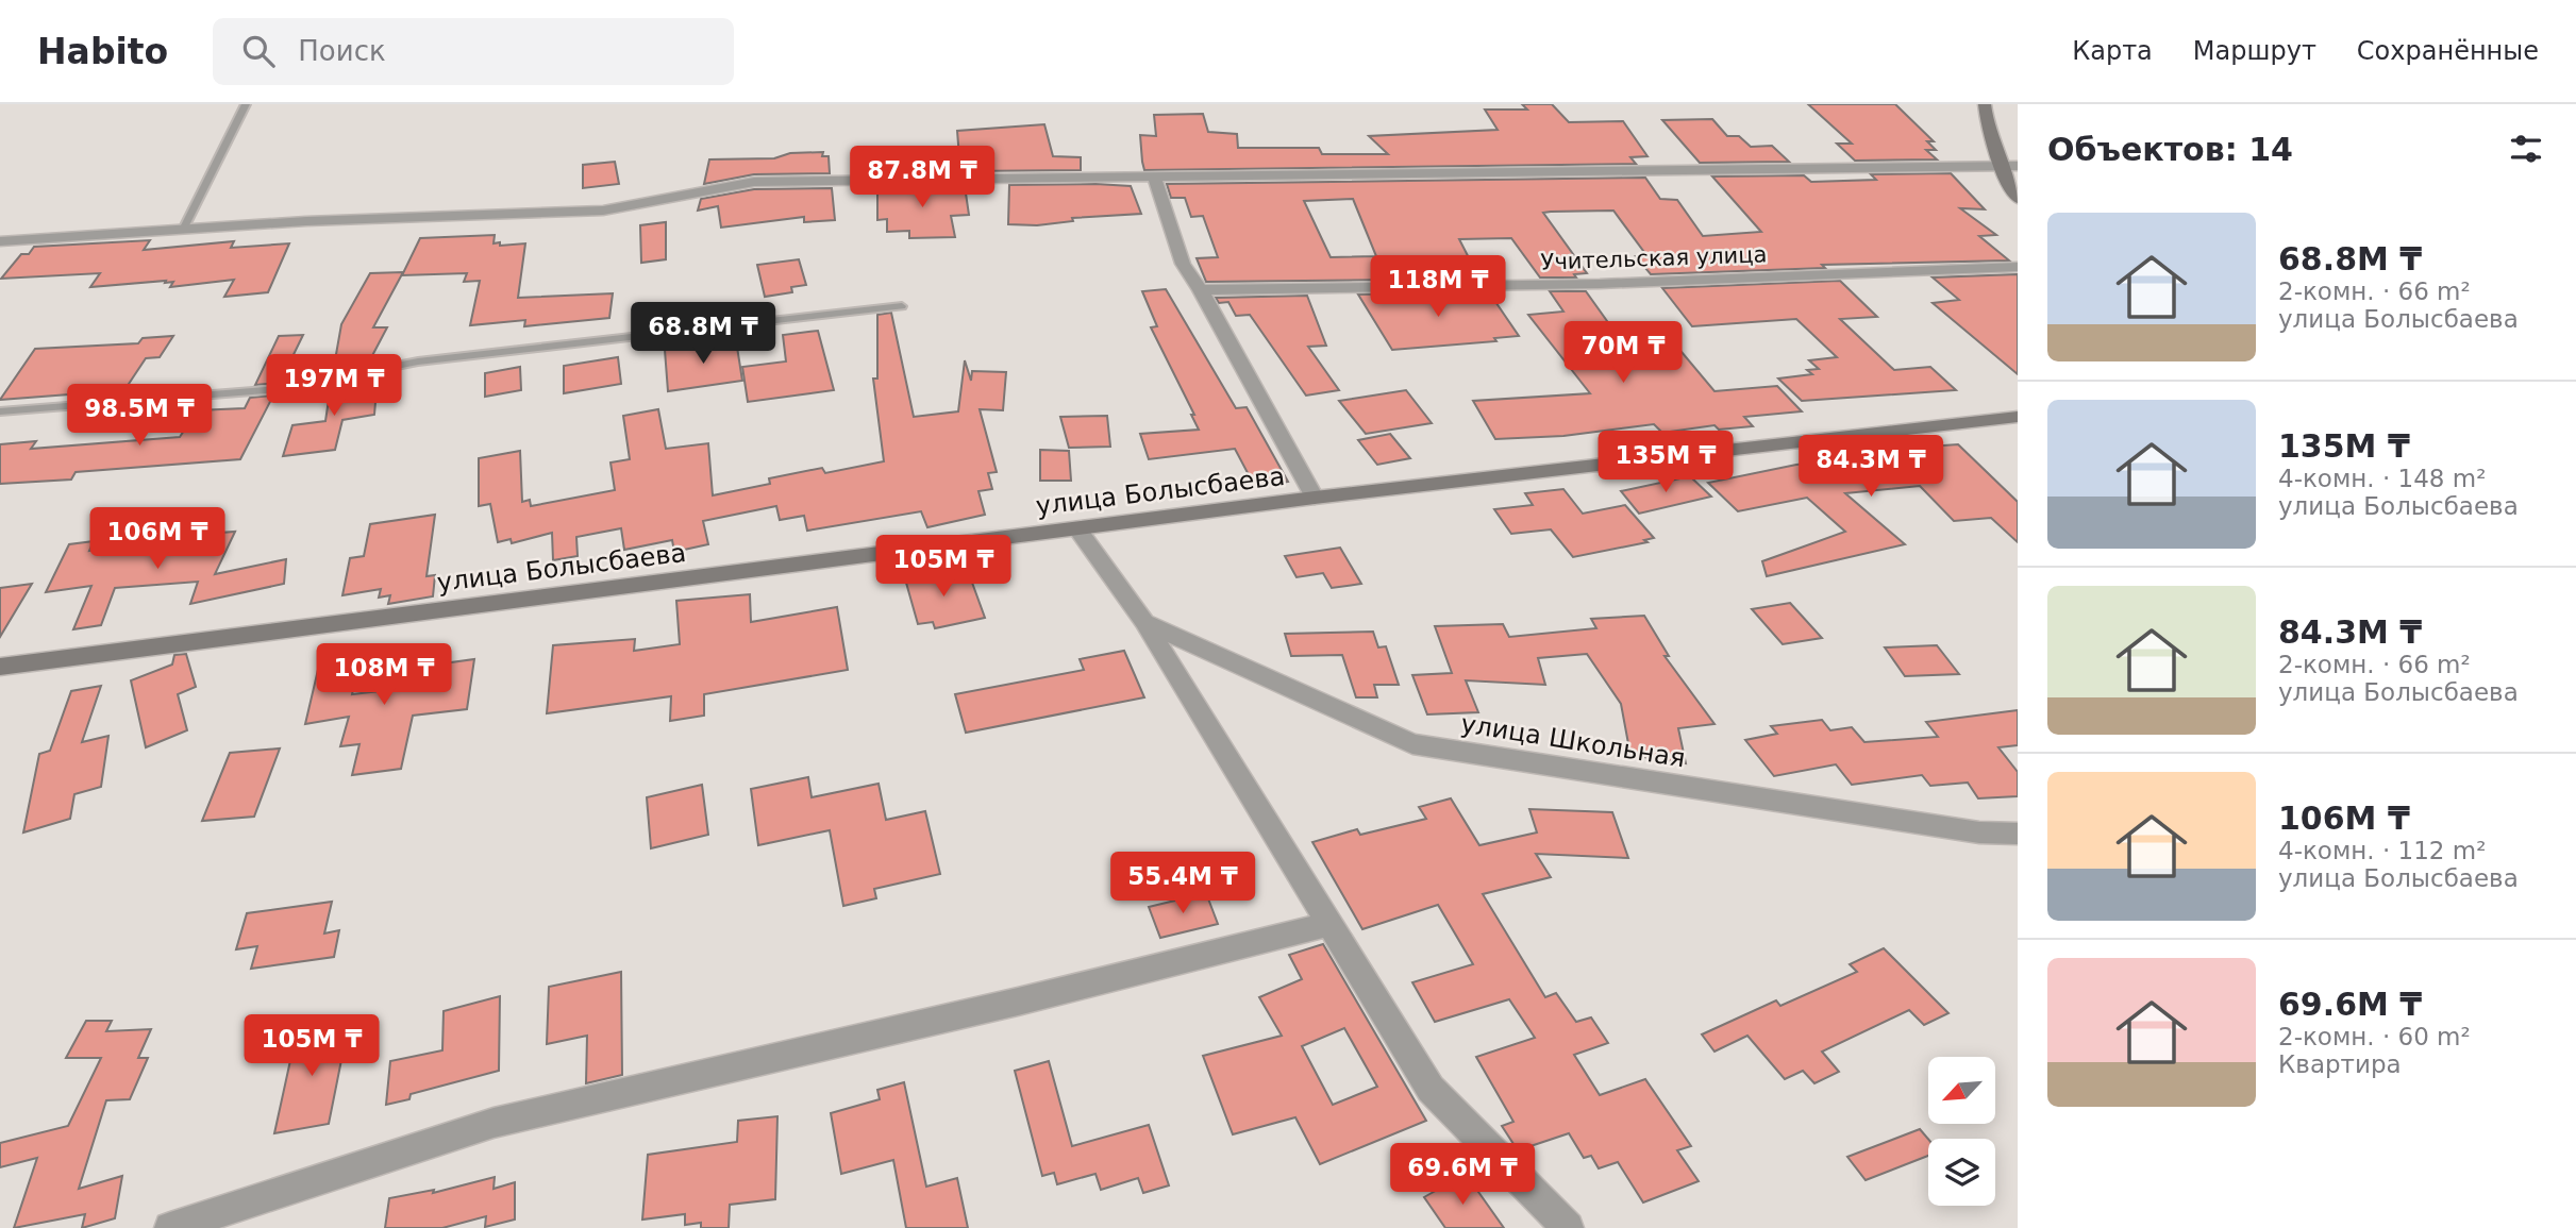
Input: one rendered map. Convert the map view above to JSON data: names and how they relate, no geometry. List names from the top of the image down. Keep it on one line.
{"streets":{"street":["Учительская улица","улица Болысбаева","улица Школьная"]},"north":"bottom left","page":{"header":"Habito","search":"Поиск","nav":["Карта","Маршрут","Сохранённые"],"heading":"Объектов: 14","price":["87.8M ₸","118M ₸","68.8M ₸","70M ₸","197M ₸","98.5M ₸","135M ₸","84.3M ₸","106M ₸","105M ₸","108M ₸","55.4M ₸","105M ₸","69.6M ₸"],"list":[{"name":"68.8M ₸","note":"2-комн. · 66 m² · улица Болысбаева"},{"name":"135M ₸","note":"4-комн. · 148 m² · улица Болысбаева"},{"name":"84.3M ₸","note":"2-комн. · 66 m² · улица Болысбаева"},{"name":"106M ₸","note":"4-комн. · 112 m² · улица Болысбаева"},{"name":"69.6M ₸","note":"2-комн. · 60 m² · Квартира"}]}}
